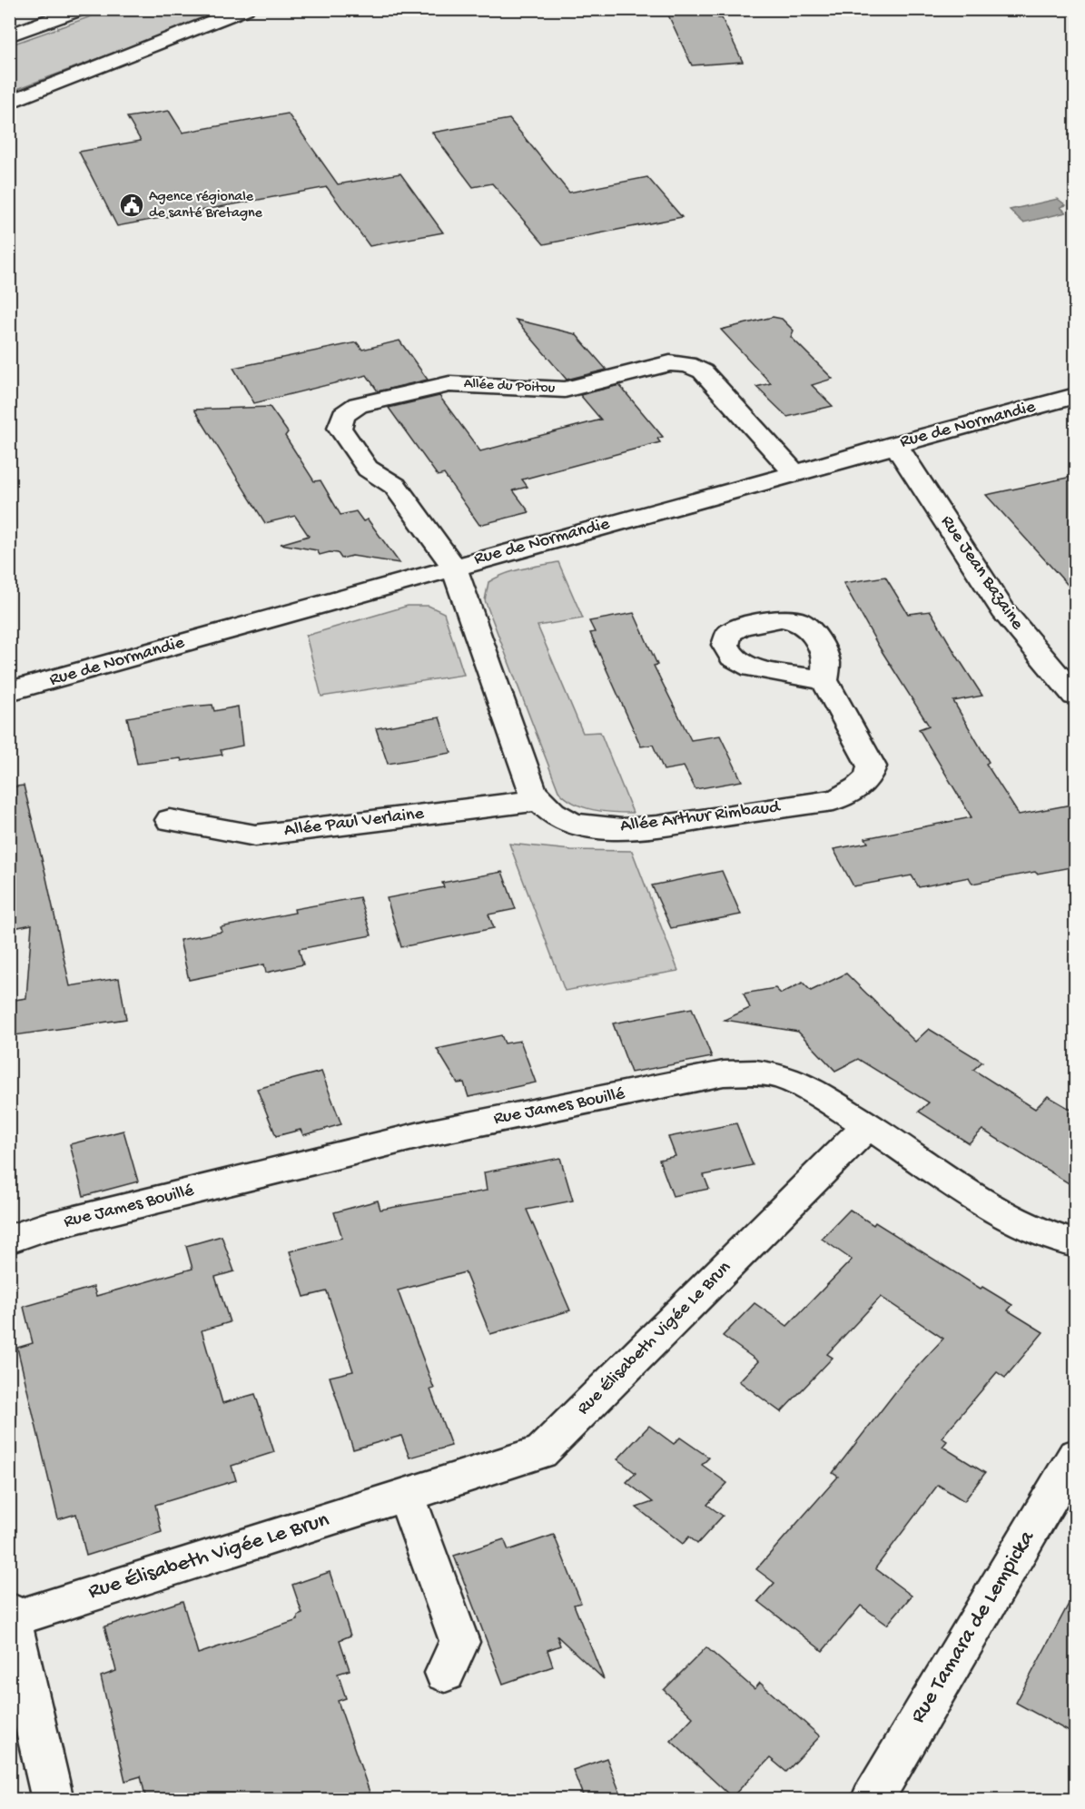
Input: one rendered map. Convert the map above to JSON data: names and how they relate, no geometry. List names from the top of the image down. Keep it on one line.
{"streets":{"street":["Allée du Poitou","Rue de Normandie","Rue Jean Bazaine","Allée Arthur Rimbaud","Allée Paul Verlaine","Rue James Bouillé","Rue Élisabeth Vigée Le Brun","Rue Tamara de Lempicka"]},"crossings":[["Allée du Poitou","Rue de Normandie"],["Allée du Poitou","Allée Arthur Rimbaud"],["Rue de Normandie","Rue Jean Bazaine"],["Rue de Normandie","Allée Arthur Rimbaud"],["Allée Arthur Rimbaud","Allée Paul Verlaine"],["Rue James Bouillé","Rue Élisabeth Vigée Le Brun"]],"places":{"public building":["Agence régionale de santé Bretagne"]}}
